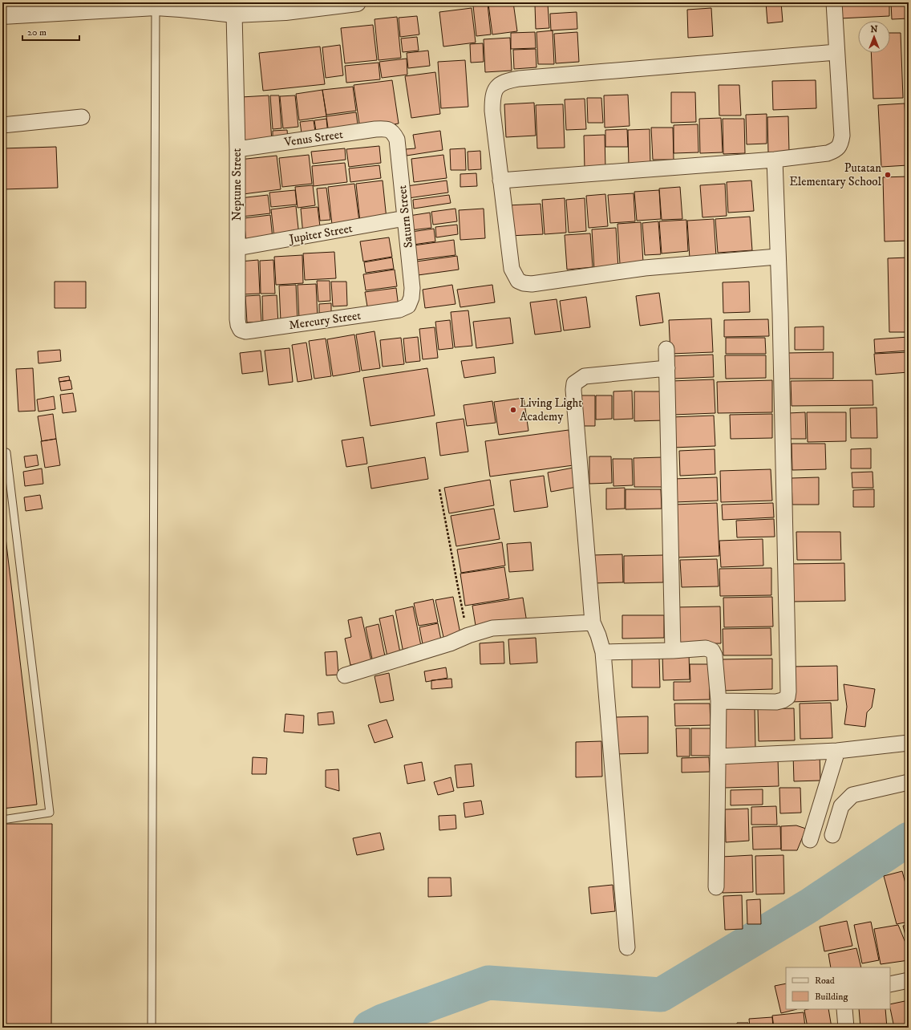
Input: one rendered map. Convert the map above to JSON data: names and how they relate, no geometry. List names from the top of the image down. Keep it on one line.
{"streets":{"street":["Venus Street","Neptune Street","Saturn Street","Jupiter Street","Mercury Street"]},"crossings":[["Venus Street","Neptune Street"],["Venus Street","Saturn Street"],["Neptune Street","Jupiter Street"],["Neptune Street","Mercury Street"],["Saturn Street","Jupiter Street"],["Saturn Street","Mercury Street"]],"places":["Putatan Elementary School","Living Light Academy"],"legend":["Road","Building"],"scale_bar":"20 m","north":"top"}
